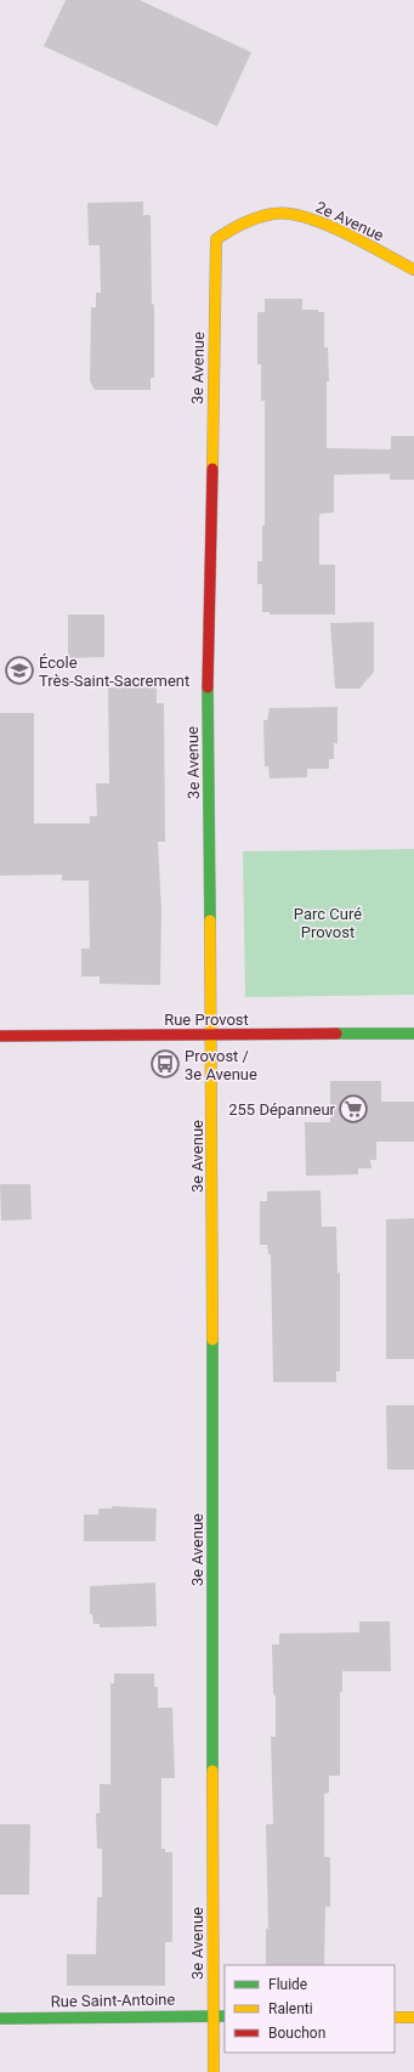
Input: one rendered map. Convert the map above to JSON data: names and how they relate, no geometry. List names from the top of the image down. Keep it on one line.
{"streets":{"street":["2e Avenue","3e Avenue","Rue Provost","Rue Saint-Antoine"]},"crossings":[["2e Avenue","3e Avenue"],["3e Avenue","Rue Provost"],["3e Avenue","Rue Saint-Antoine"]],"parks":["Parc Curé Provost"],"places":{"school or university":["École Très-Saint-Sacrement"],"bus stop":["Provost / 3e Avenue"],"supermarket":["255 Dépanneur"]},"legend":["Fluide","Ralenti","Bouchon"]}
